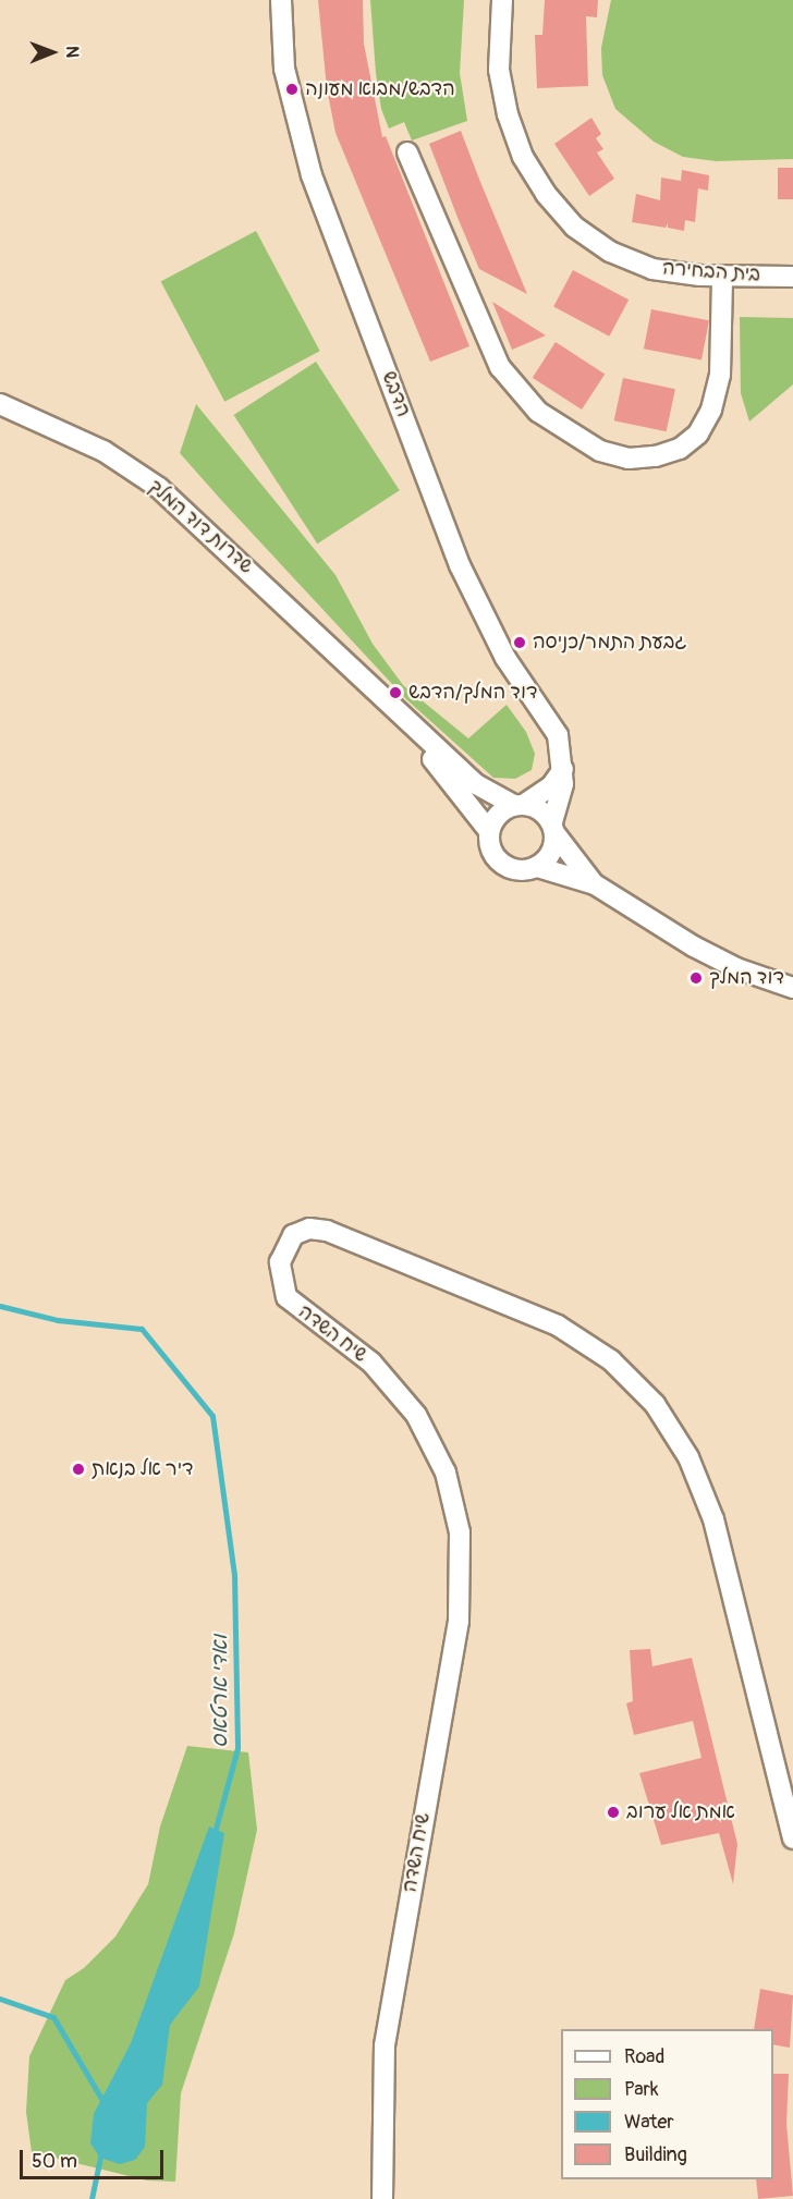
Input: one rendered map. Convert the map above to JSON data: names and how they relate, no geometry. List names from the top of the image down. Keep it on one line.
{"streets":{"street":["בית הבחירה","הדבש","שדרות דוד המלך","שיח השדה"]},"crossings":[["הדבש","שדרות דוד המלך"]],"water":["ואדי ארטאס"],"places":["הדבש/מבוא מעונה","גבעת התמר/כניסה","דוד המלך/הדבש","דוד המלך","דיר אל בנאת","אמת אל ערוב"],"legend":["Road","Park","Water","Building"],"scale_bar":"50 m","north":"right"}
